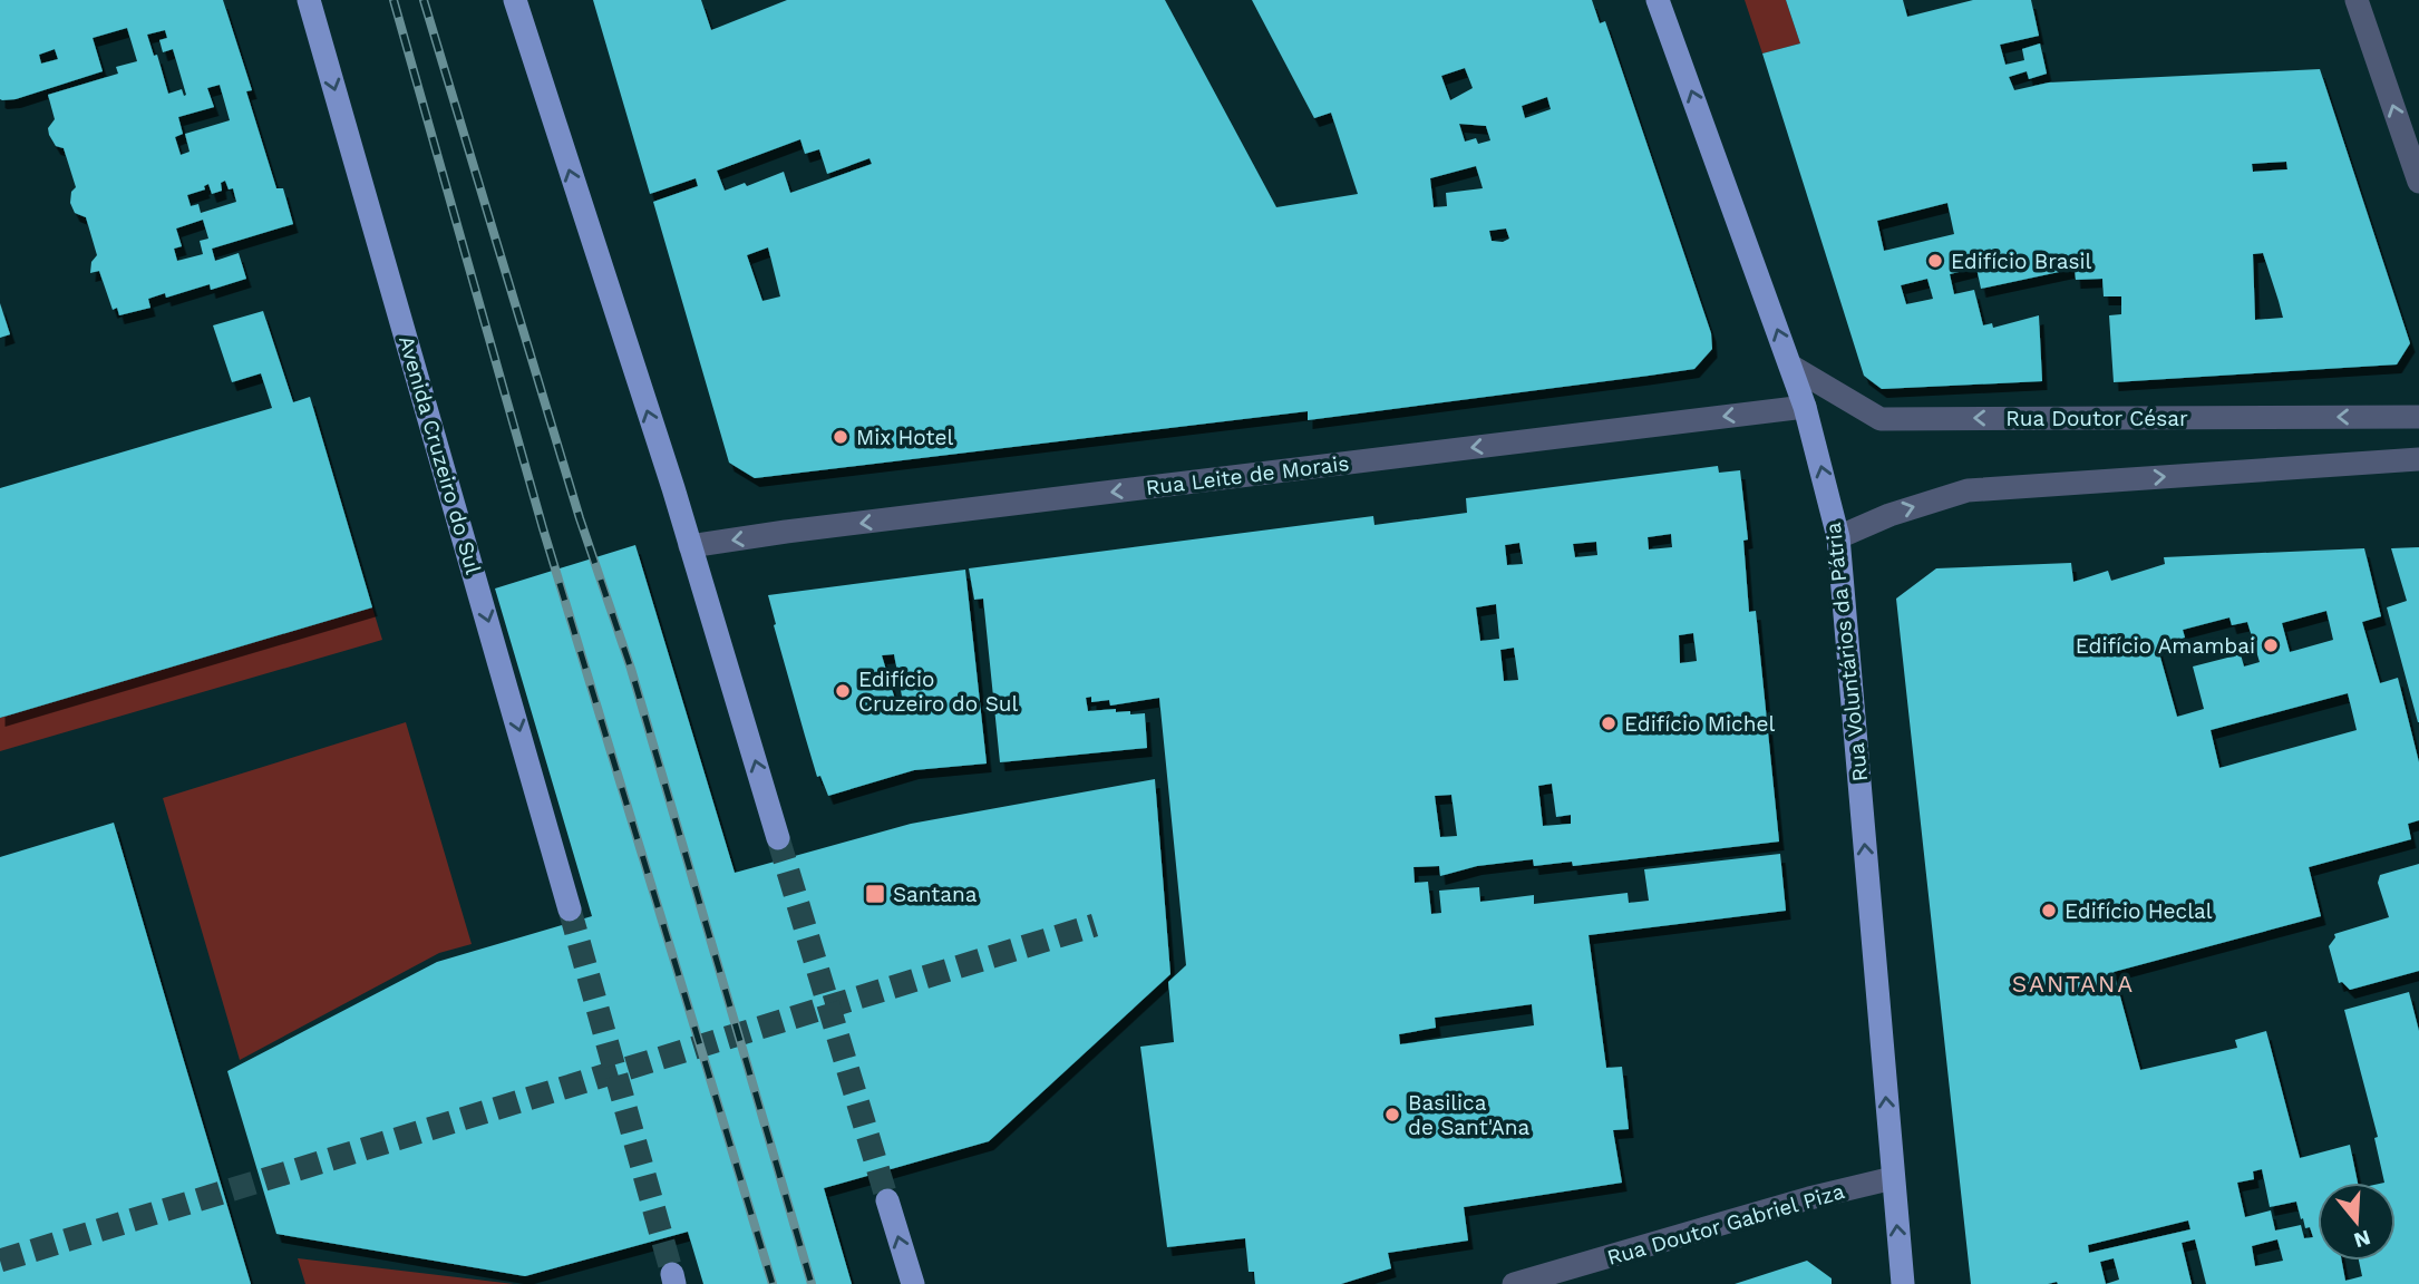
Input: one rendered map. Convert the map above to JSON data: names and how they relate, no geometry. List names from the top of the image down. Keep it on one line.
{"streets":{"main road":["Avenida Cruzeiro do Sul","Rua Voluntários da Pátria"],"street":["Rua Doutor César","Rua Leite de Morais","Rua Doutor Gabriel Piza"]},"crossings":[["Rua Doutor César","Rua Voluntários da Pátria"],["Rua Leite de Morais","Rua Voluntários da Pátria"],["Rua Voluntários da Pátria","Rua Doutor Gabriel Piza"]],"one_way":["Rua Leite de Morais","Rua Voluntários da Pátria"],"districts":["SANTANA"],"places":{"other":["Edifício Brasil","Mix Hotel","Edifício Amambai","Edifício Cruzeiro do Sul","Edifício Michel","Edifício Heclal","Basilica de Sant'Ana"],"transit":["Santana"]},"north":"bottom"}
